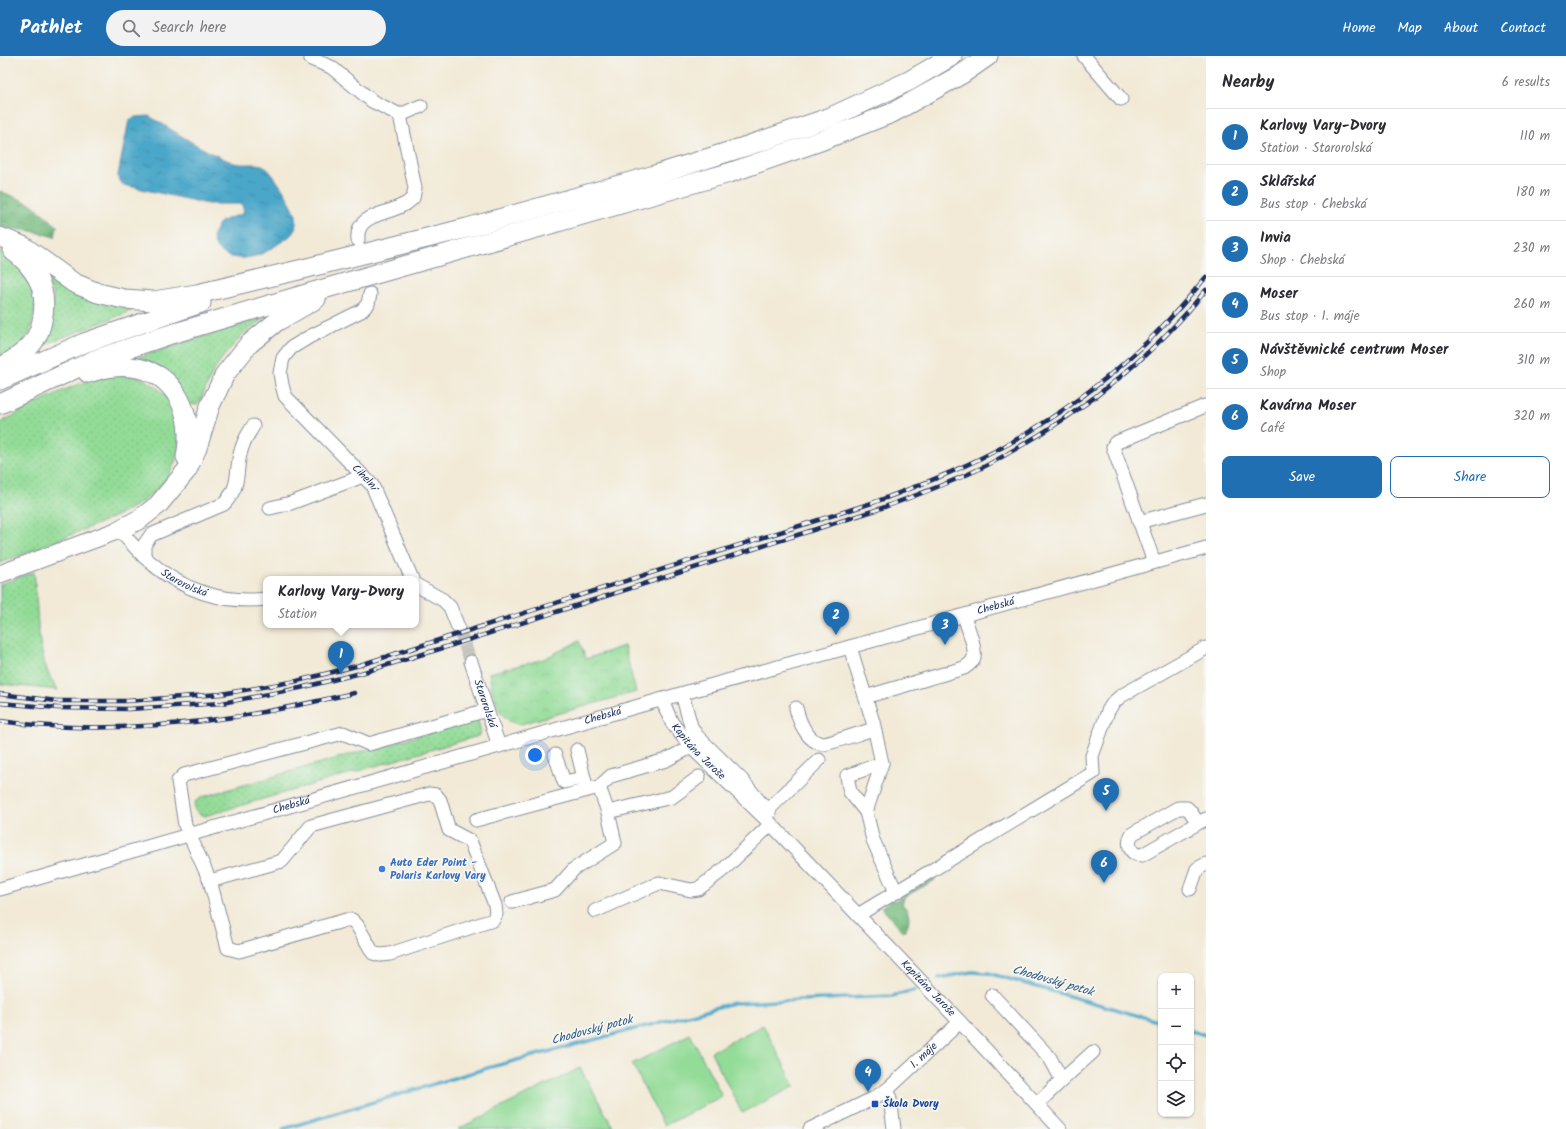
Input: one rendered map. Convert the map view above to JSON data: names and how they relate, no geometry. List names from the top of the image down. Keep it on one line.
{"streets":{"street":["Cihelní","Starorolská","Chebská","Kapitána Jaroše","1. máje"]},"crossings":[["Starorolská","Chebská"],["Chebská","Kapitána Jaroše"],["Kapitána Jaroše","1. máje"]],"water":["Chodovský potok"],"places":{"other":["Auto Eder Point - Polaris Karlovy Vary"],"transit":["Škola Dvory"]},"page":{"header":"Pathlet","search":"Search here","nav":["Home","Map","About","Contact"],"heading":["Nearby","6 results"],"list":[{"mark":"1","name":"Karlovy Vary-Dvory","note":"Station · Starorolská","value":"110 m"},{"mark":"2","name":"Sklářská","note":"Bus stop · Chebská","value":"180 m"},{"mark":"3","name":"Invia","note":"Shop · Chebská","value":"230 m"},{"mark":"4","name":"Moser","note":"Bus stop · 1. máje","value":"260 m"},{"mark":"5","name":"Návštěvnické centrum Moser","note":"Shop","value":"310 m"},{"mark":"6","name":"Kavárna Moser","note":"Café","value":"320 m"}],"buttons":["Save","Share"],"popup":["Karlovy Vary-Dvory","Station"],"pins":["2","3","1","5","6","4"],"map_buttons":["+","−"]}}
